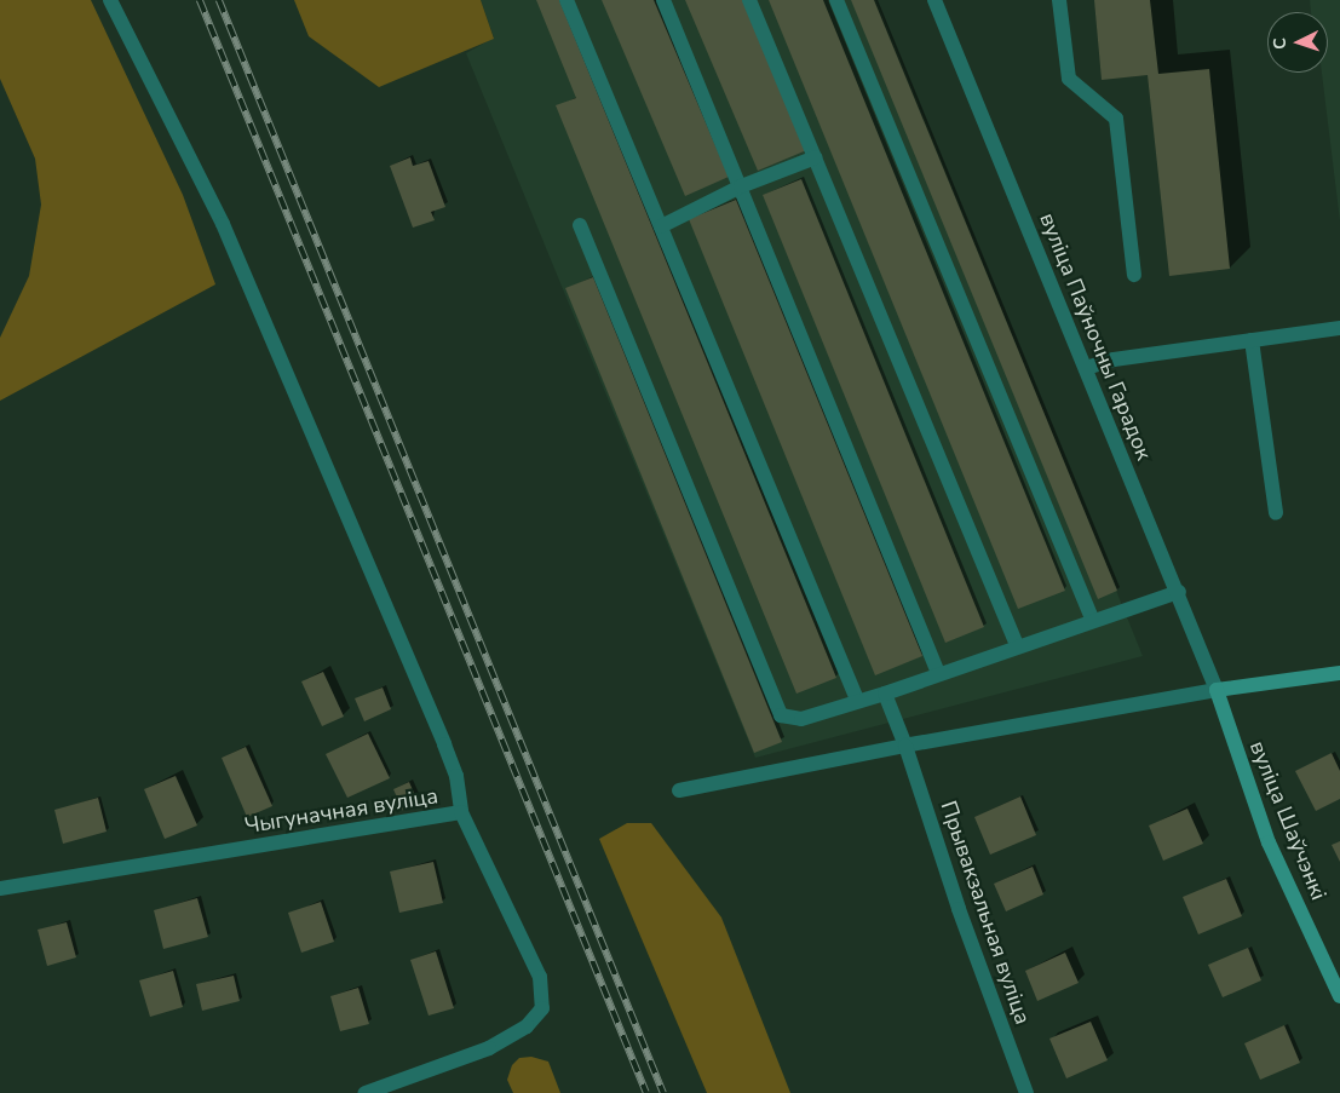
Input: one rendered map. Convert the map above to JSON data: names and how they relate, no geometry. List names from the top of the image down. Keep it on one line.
{"streets":{"street":["вуліца Паўночны Гарадок","Чыгуначная вуліца","вуліца Шаўчэнкі","Прывакзальная вуліца"]},"crossings":[["вуліца Паўночны Гарадок","вуліца Шаўчэнкі"]],"north":"left"}
